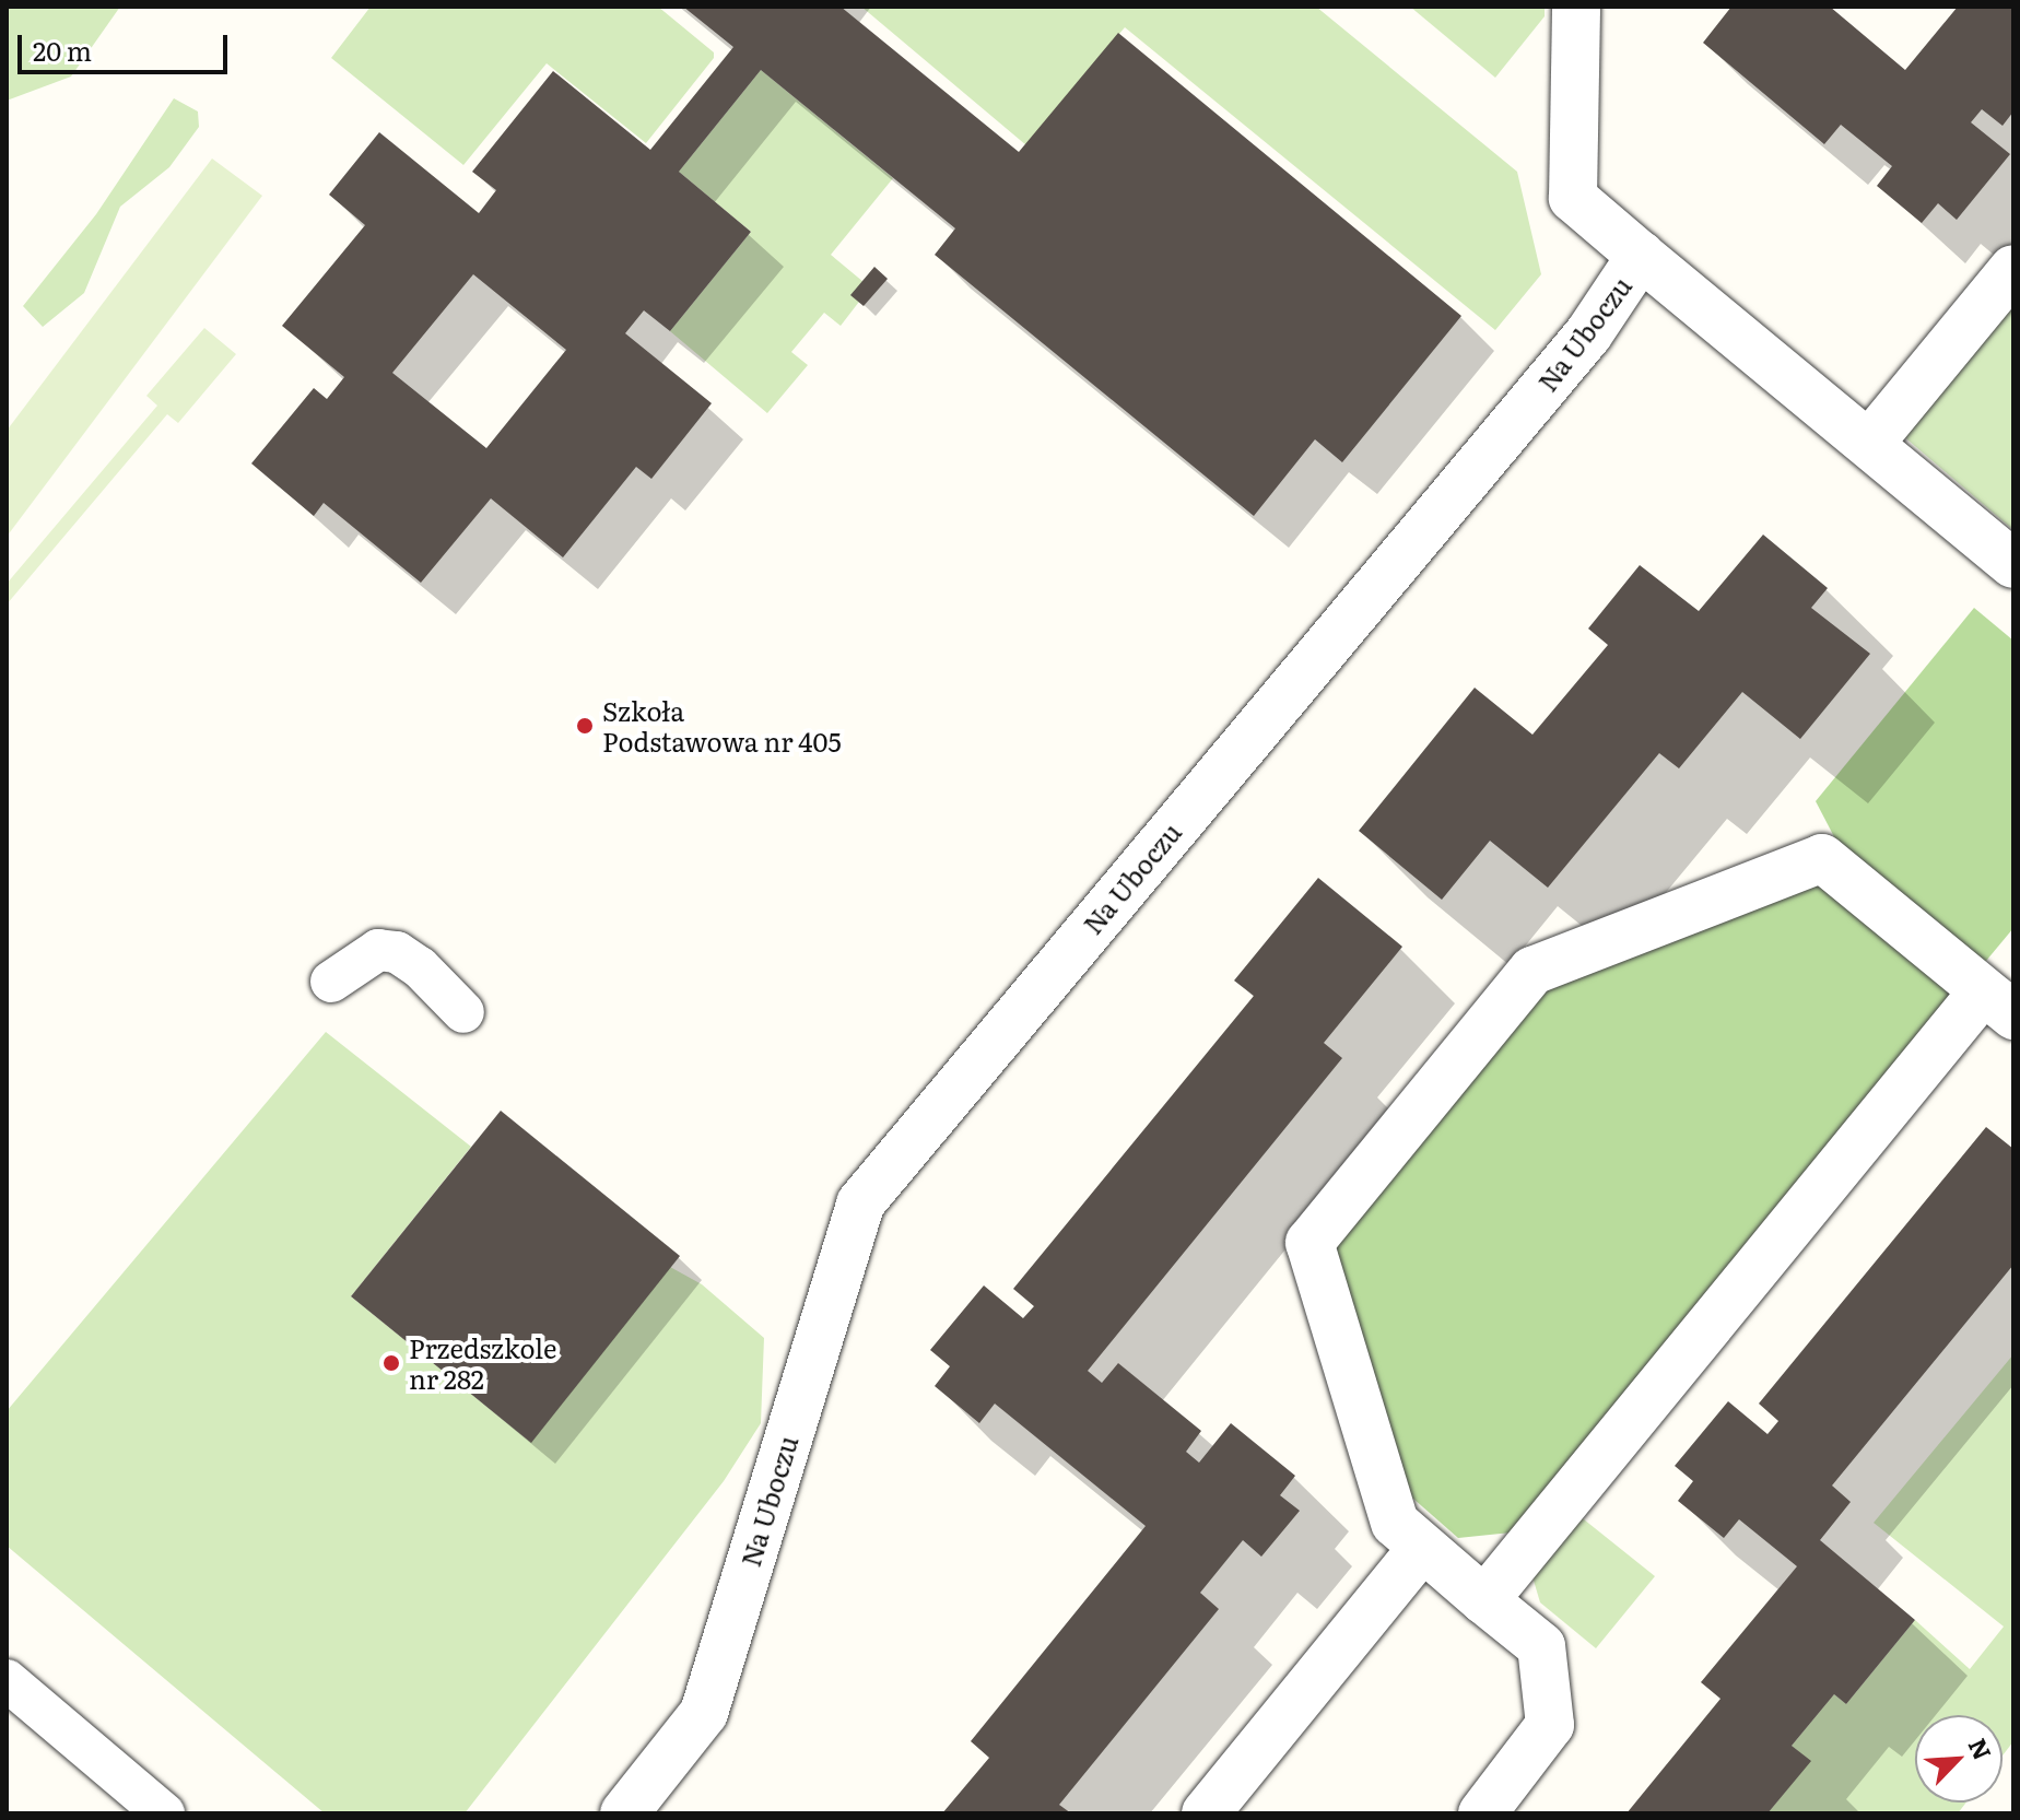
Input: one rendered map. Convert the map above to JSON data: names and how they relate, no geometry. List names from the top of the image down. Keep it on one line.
{"streets":{"street":["Na Uboczu"]},"places":["Szkoła Podstawowa nr 405","Przedszkole nr 282"],"scale_bar":"20 m","north":"top right"}
